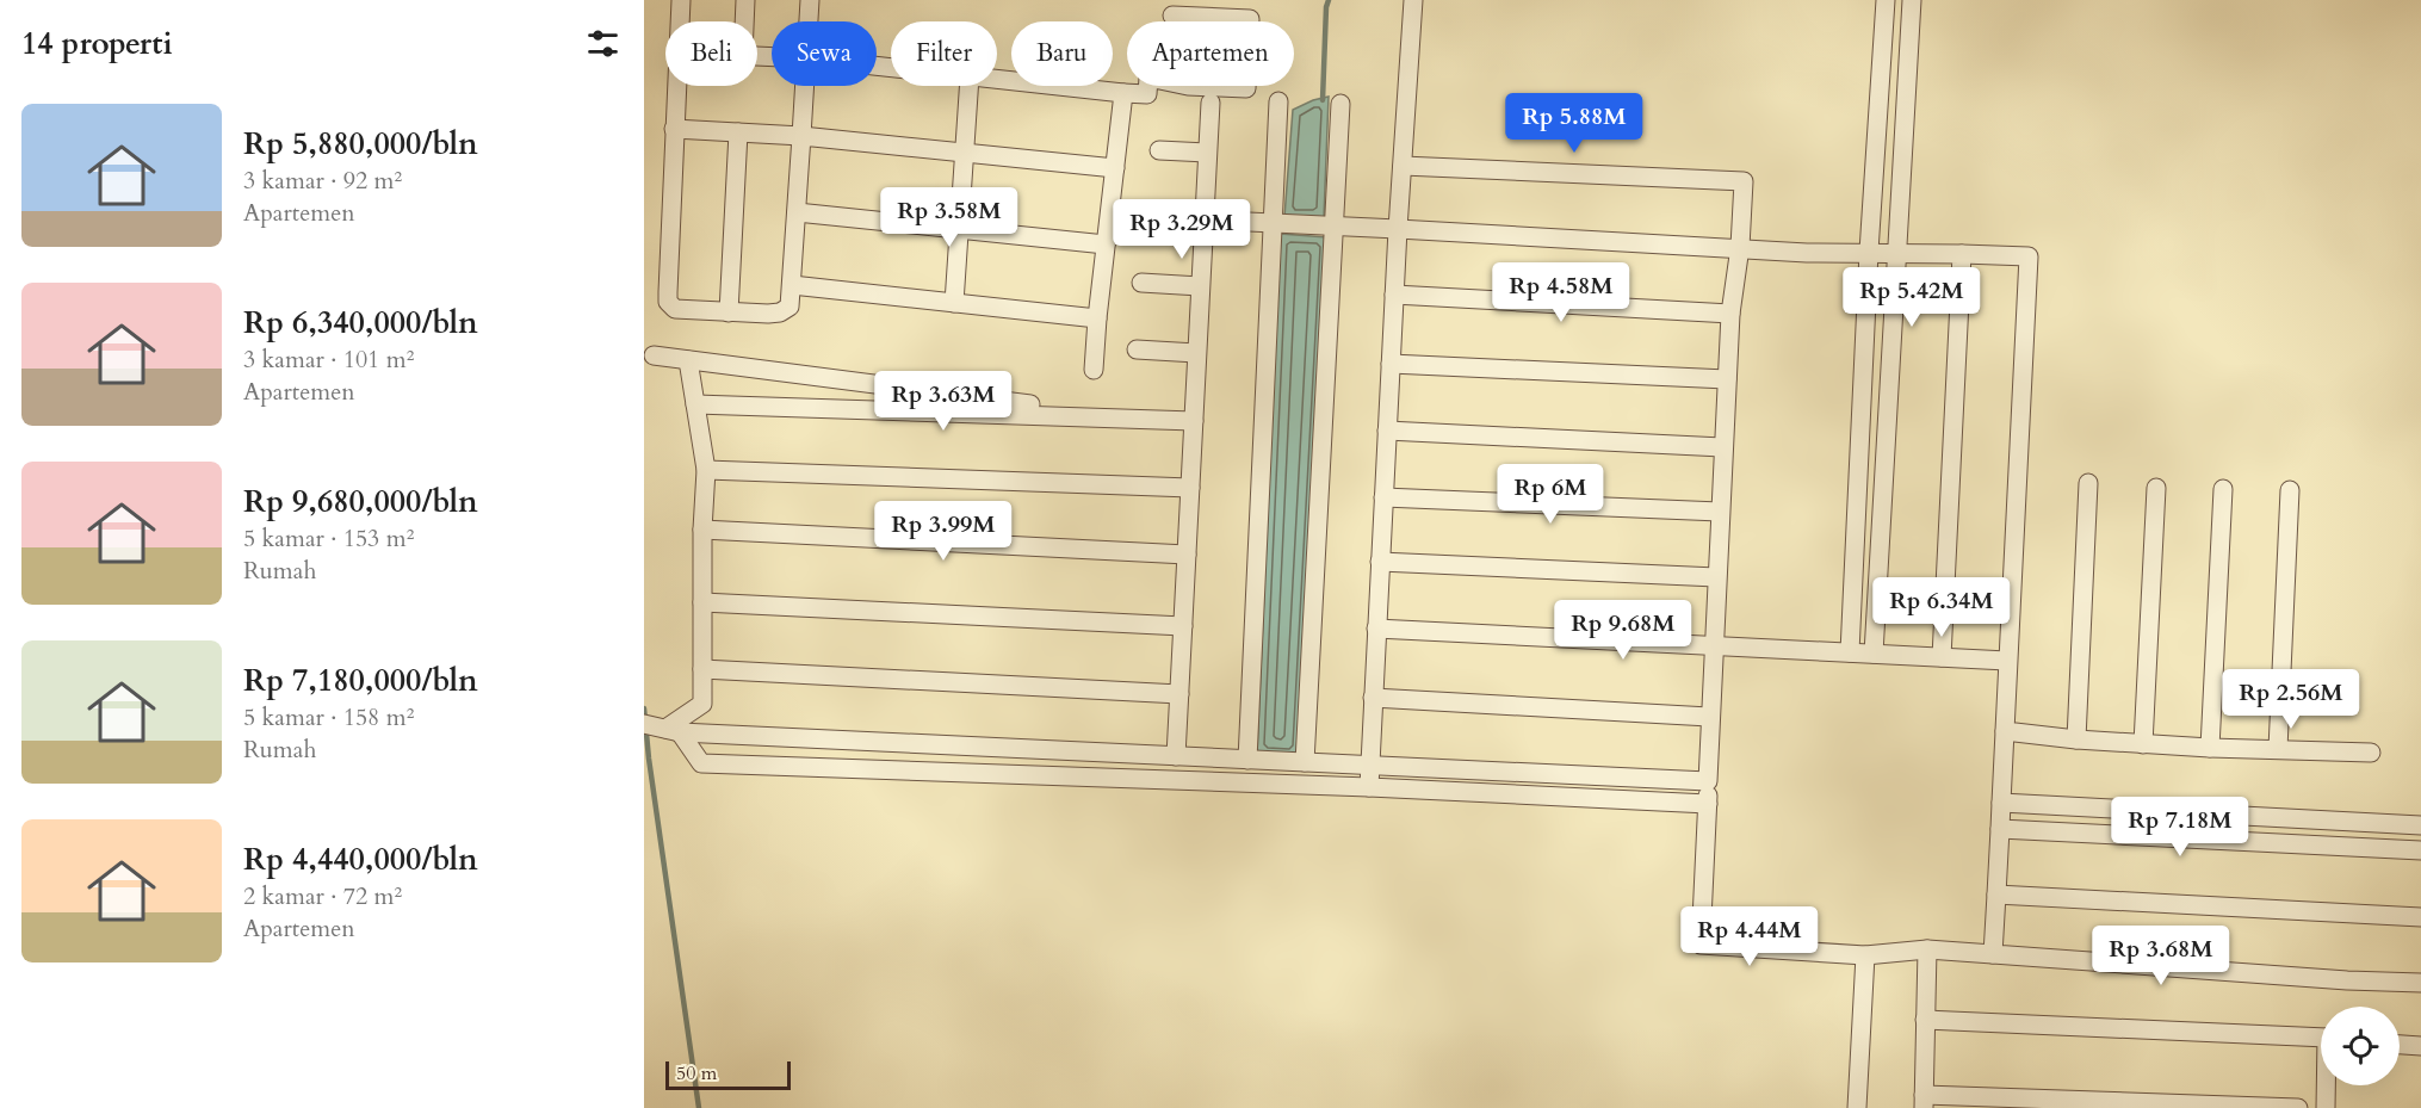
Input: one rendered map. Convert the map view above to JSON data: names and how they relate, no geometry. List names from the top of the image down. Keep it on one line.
{"scale_bar":"50 m","page":{"heading":"14 properti","chip":["Beli","Sewa","Filter","Baru","Apartemen"],"list":[{"name":"Rp 5,880,000/bln","note":"3 kamar · 92 m² · Apartemen"},{"name":"Rp 6,340,000/bln","note":"3 kamar · 101 m² · Apartemen"},{"name":"Rp 9,680,000/bln","note":"5 kamar · 153 m² · Rumah"},{"name":"Rp 7,180,000/bln","note":"5 kamar · 158 m² · Rumah"},{"name":"Rp 4,440,000/bln","note":"2 kamar · 72 m² · Apartemen"}],"price":["Rp 5.88M","Rp 3.58M","Rp 3.29M","Rp 4.58M","Rp 5.42M","Rp 3.63M","Rp 6M","Rp 3.99M","Rp 6.34M","Rp 9.68M","Rp 2.56M","Rp 7.18M","Rp 4.44M","Rp 3.68M"],"scale":"50 m"}}
